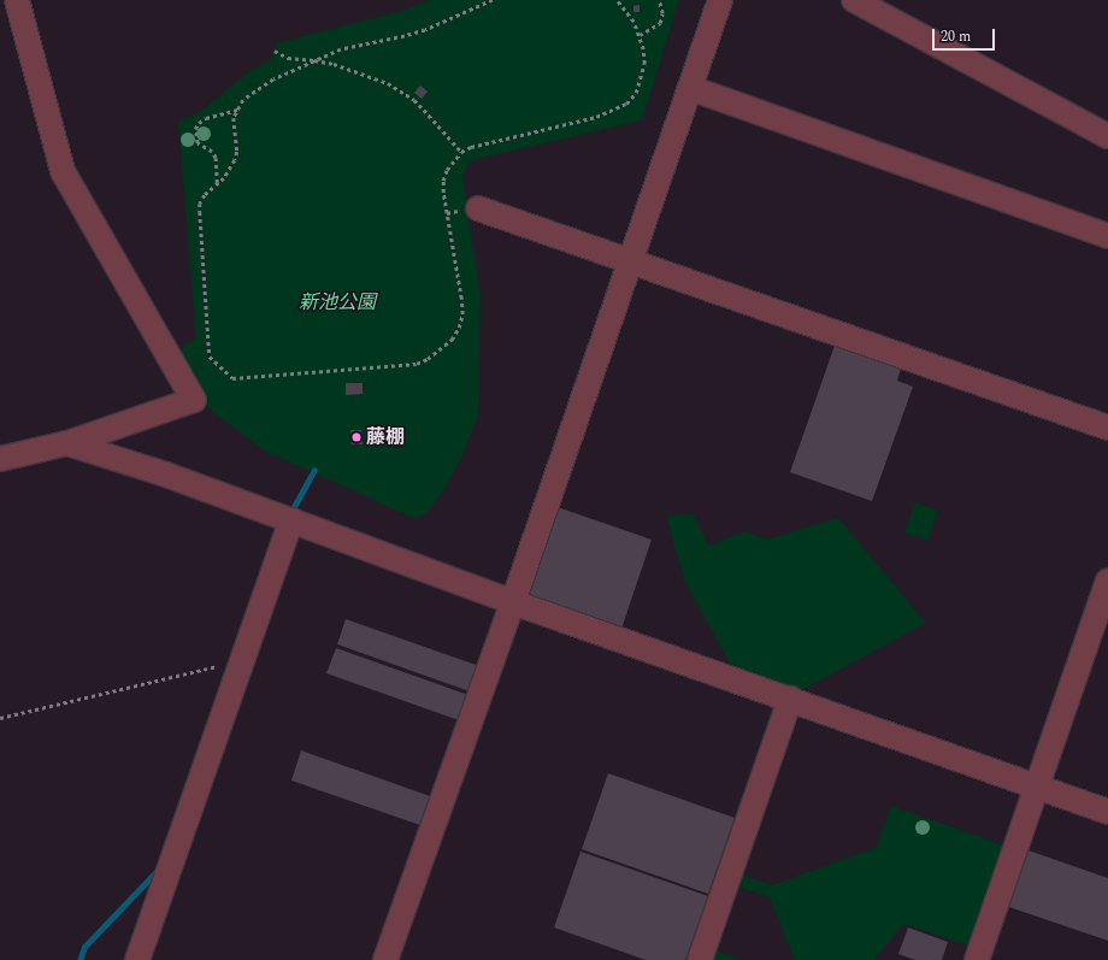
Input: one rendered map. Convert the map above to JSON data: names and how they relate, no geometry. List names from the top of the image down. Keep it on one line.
{"parks":["新池公園"],"places":["藤棚"],"scale_bar":"20 m"}
